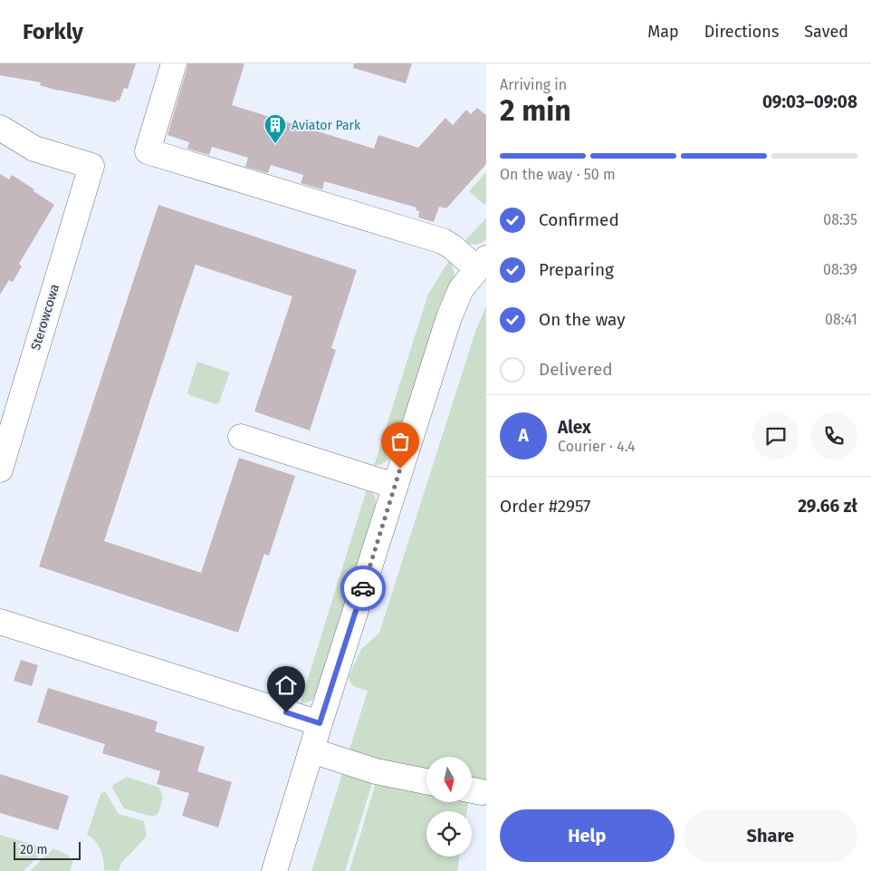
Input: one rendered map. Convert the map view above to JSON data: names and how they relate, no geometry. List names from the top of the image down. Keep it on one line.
{"streets":{"street":["Sterowcowa"]},"places":{"building":["Aviator Park"]},"scale_bar":"20 m","north":"bottom","page":{"header":"Forkly","nav":["Map","Directions","Saved"],"heading":["2 min","Arriving in","09:03–09:08"],"panel":["Alex","Courier · 4.4","Order #2957","29.66 zł"],"bar":"On the way · 50 m","list":[["Confirmed","08:35"],["Preparing","08:39"],["On the way","08:41"],"Delivered"],"round":"A","buttons":["Help","Share"],"scale":"20 m"}}
